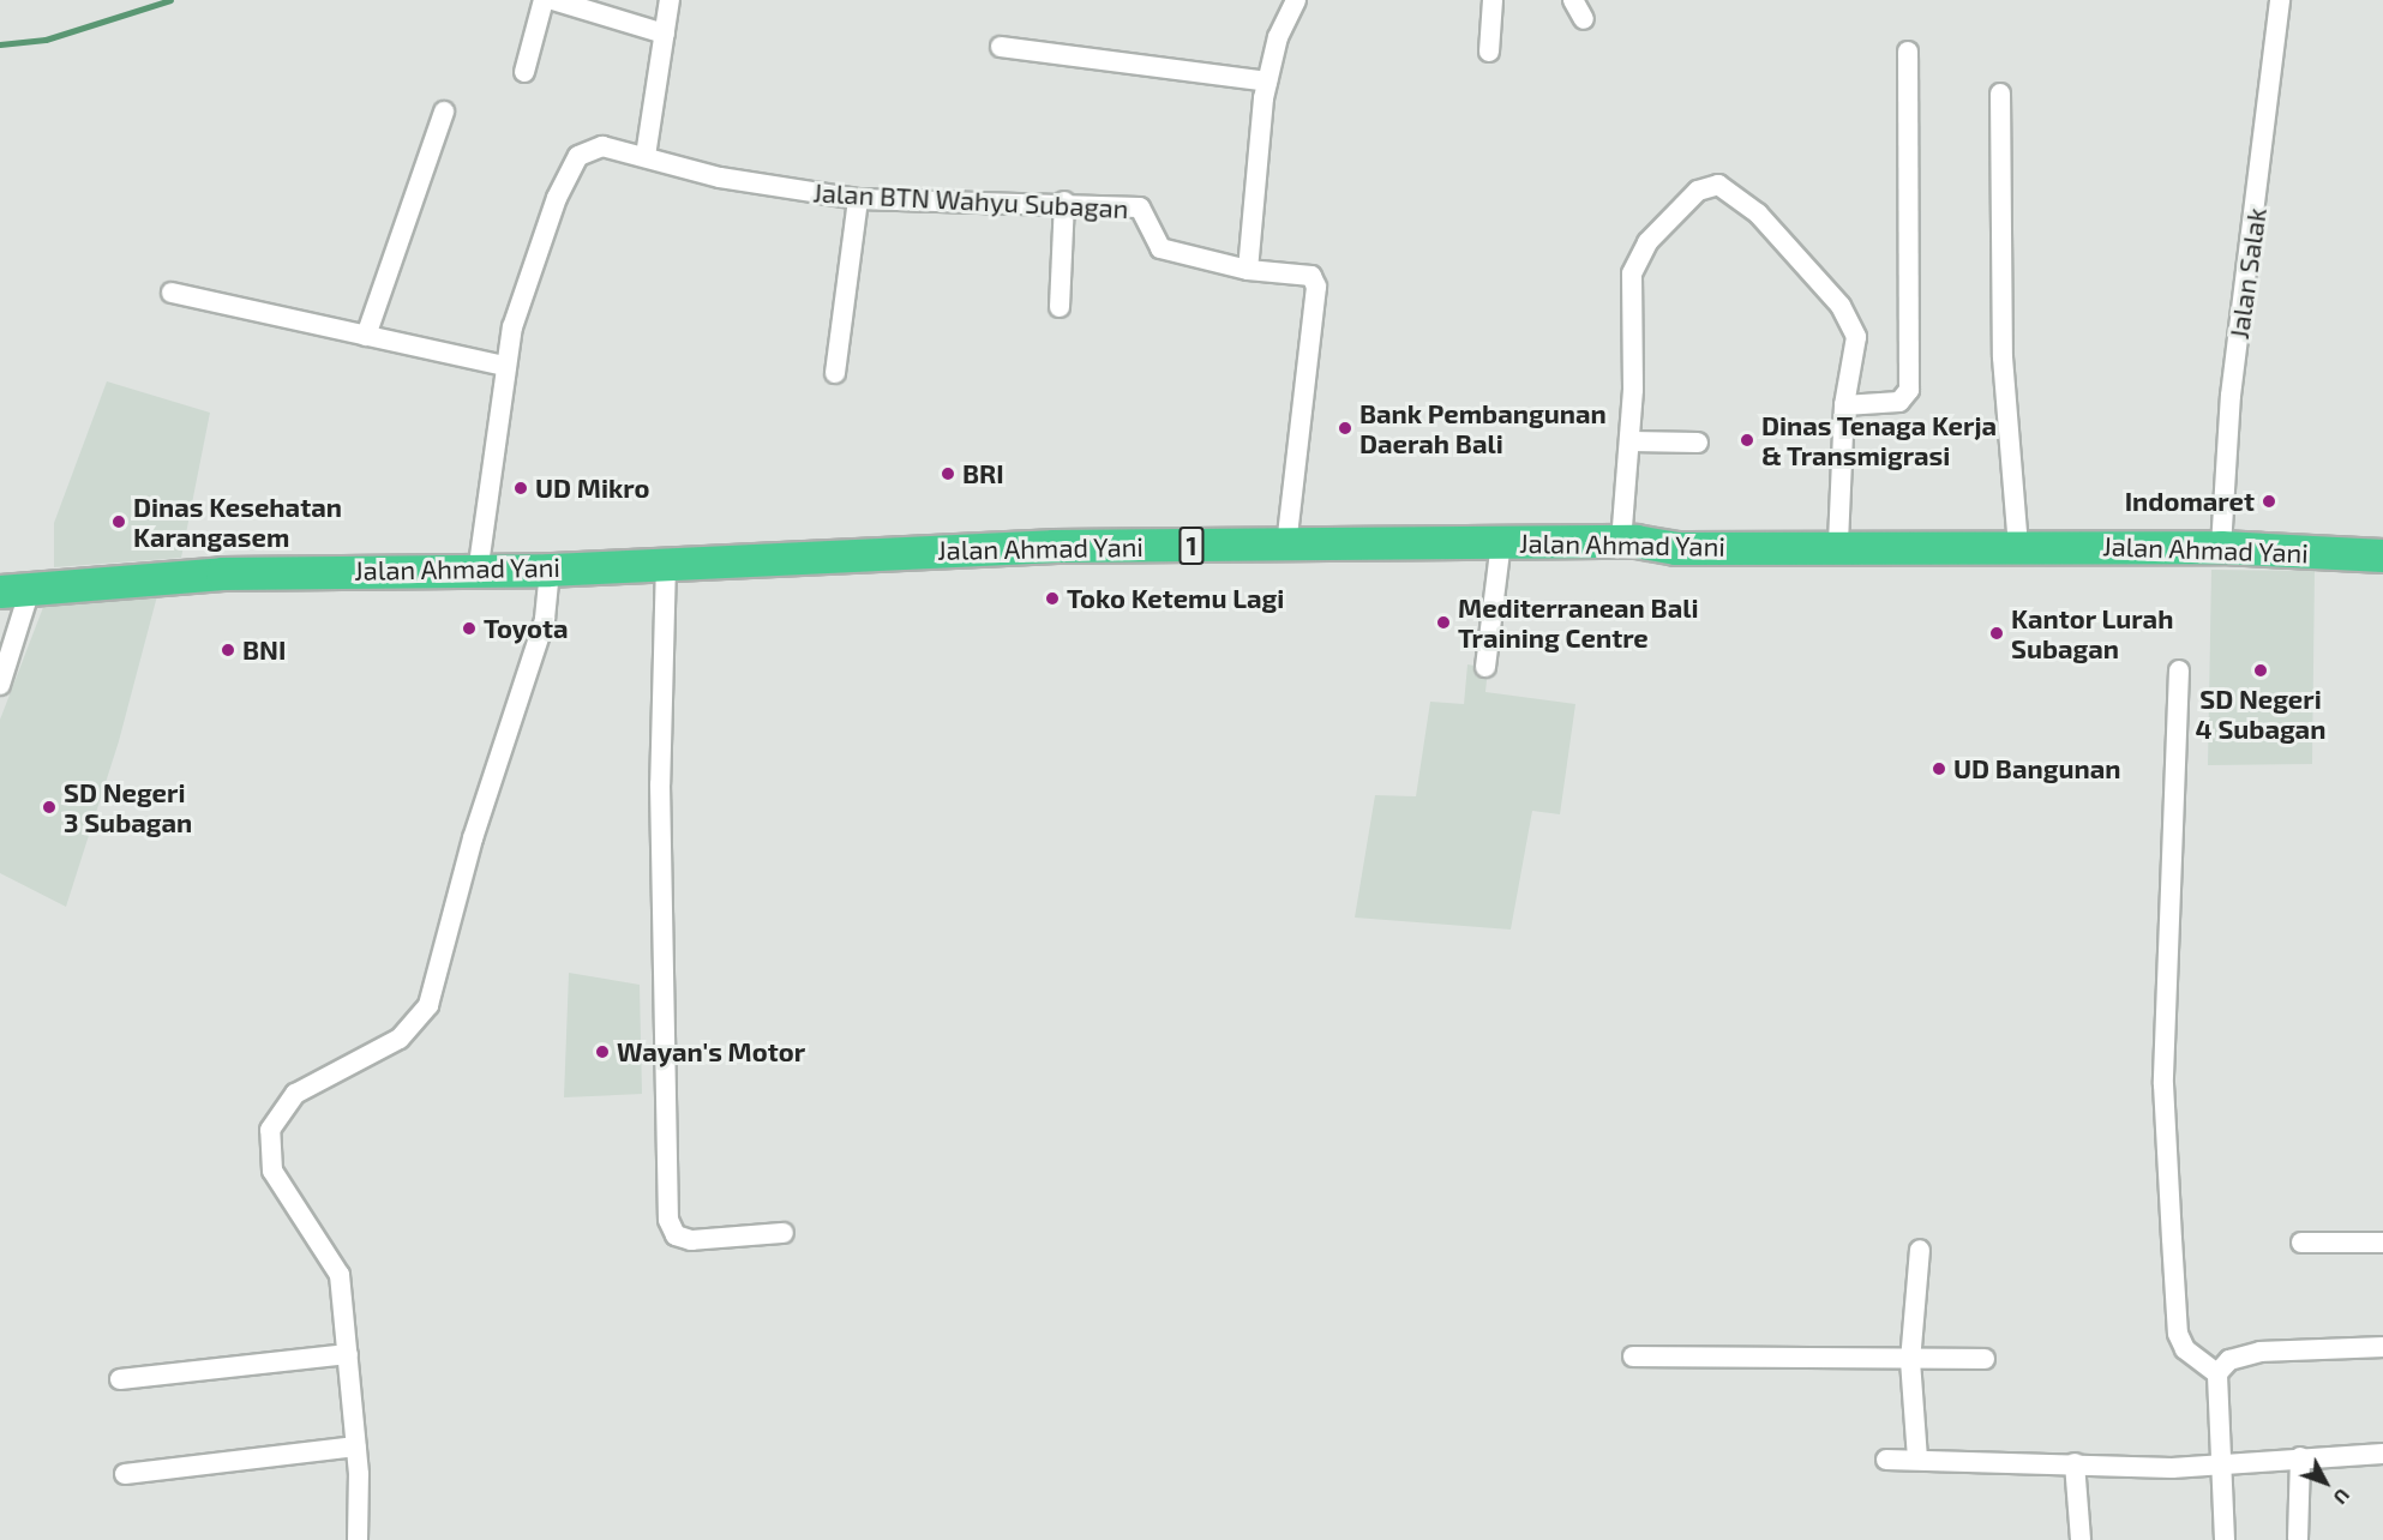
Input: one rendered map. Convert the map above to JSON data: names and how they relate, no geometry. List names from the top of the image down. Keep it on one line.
{"streets":{"highway":["Jalan Ahmad Yani","1"],"street":["Jalan BTN Wahyu Subagan","Jalan Salak"]},"crossings":[["Jalan BTN Wahyu Subagan","Jalan Ahmad Yani"],["Jalan Salak","Jalan Ahmad Yani"]],"places":["Bank Pembangunan Daerah Bali","Dinas Tenaga Kerja & Transmigrasi","BRI","UD Mikro","Indomaret","Dinas Kesehatan Karangasem","Toko Ketemu Lagi","Mediterranean Bali Training Centre","Toyota","Kantor Lurah Subagan","BNI","SD Negeri 4 Subagan","UD Bangunan","SD Negeri 3 Subagan","Wayan's Motor"],"north":"bottom right"}
